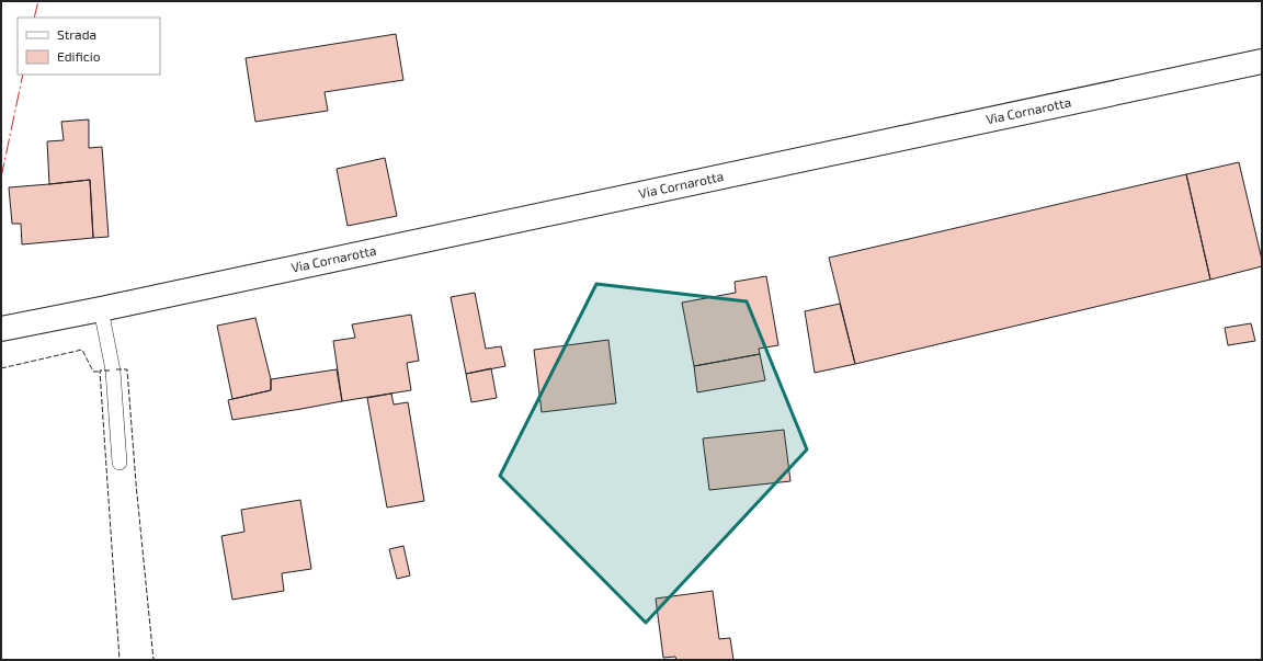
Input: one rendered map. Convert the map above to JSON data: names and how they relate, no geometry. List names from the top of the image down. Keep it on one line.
{"streets":{"main road":["Via Cornarotta"]},"legend":["Strada","Edificio"]}
